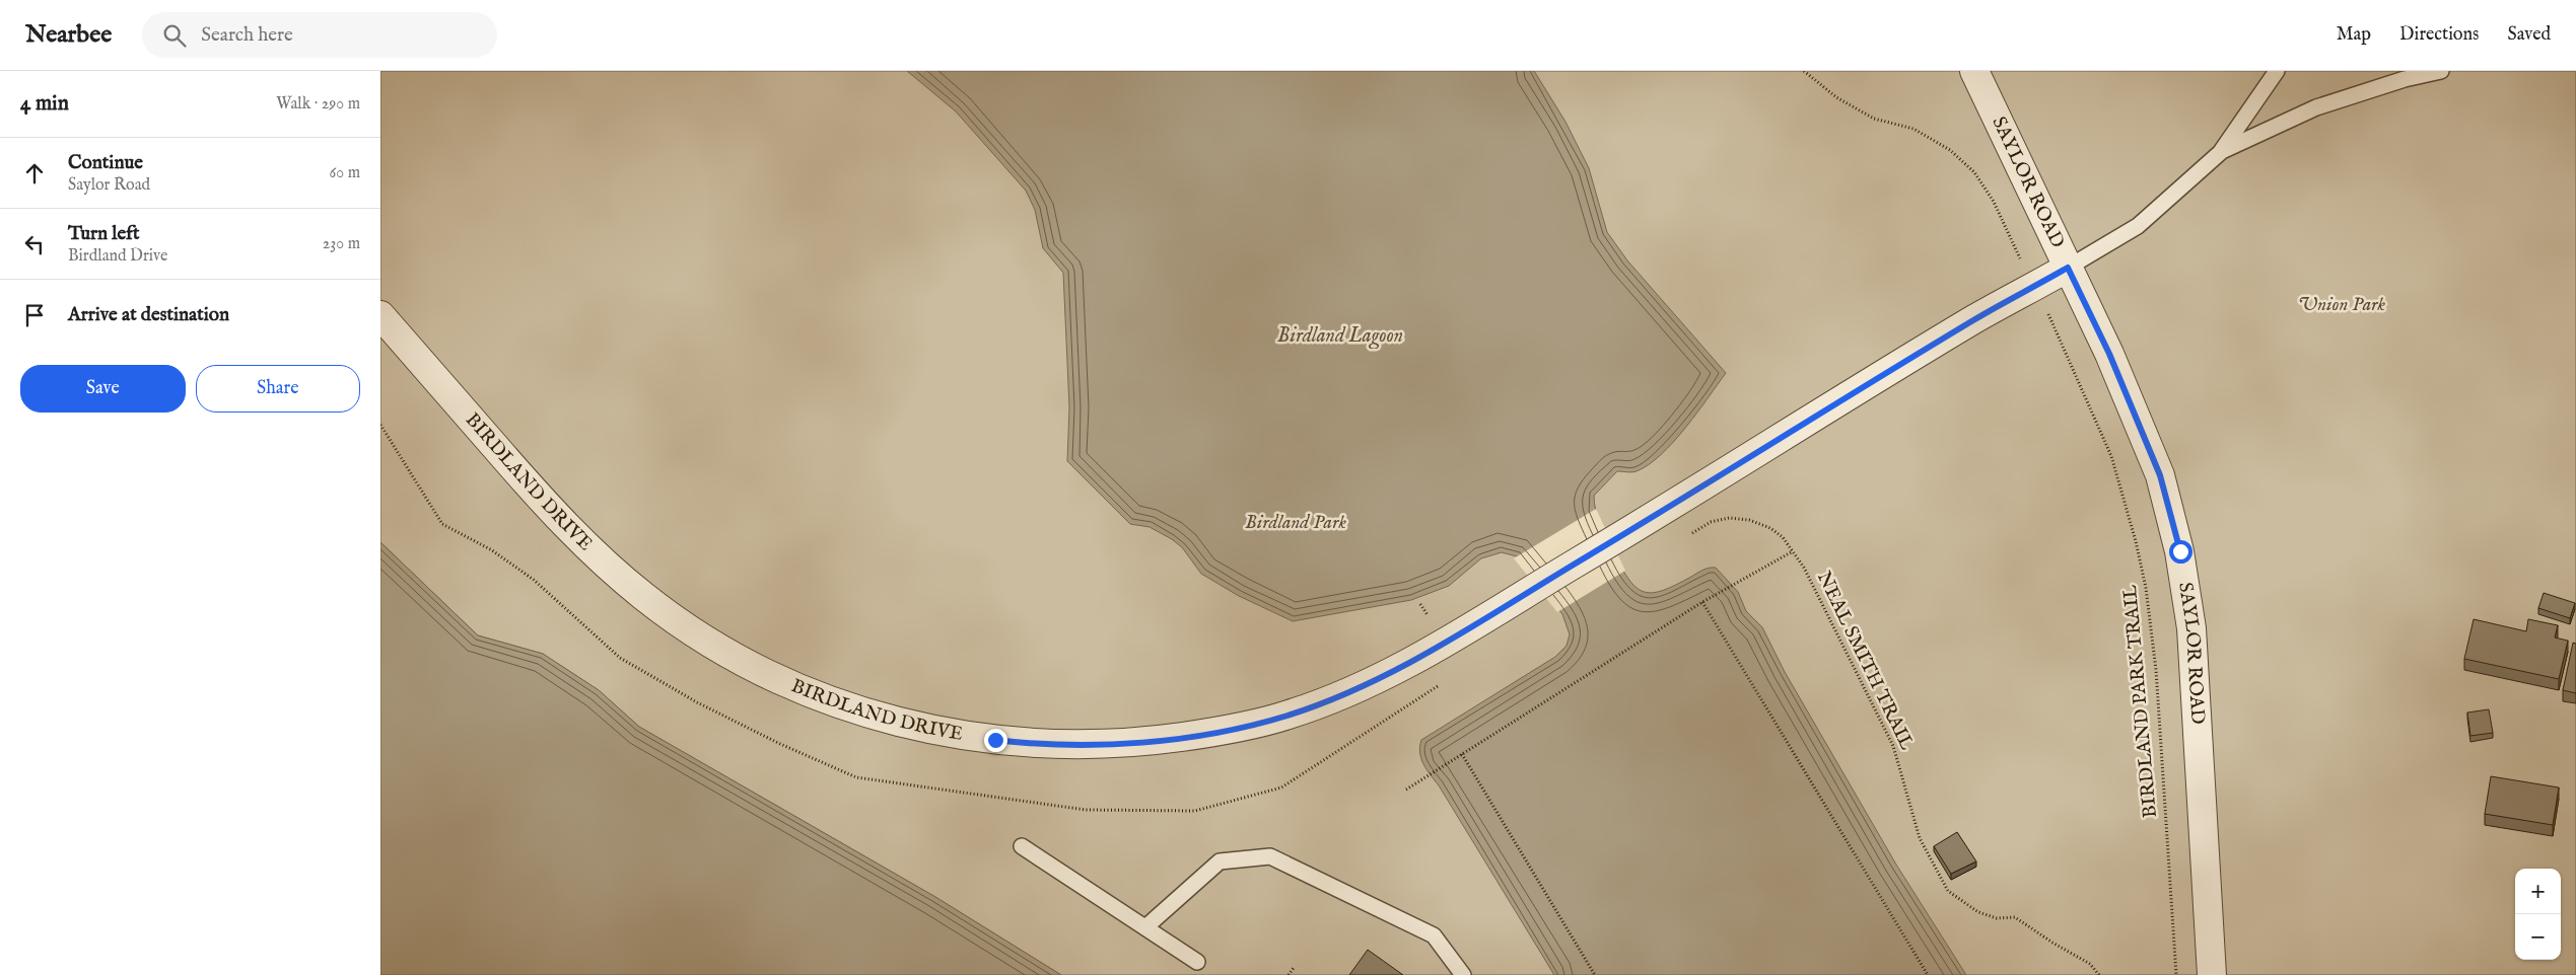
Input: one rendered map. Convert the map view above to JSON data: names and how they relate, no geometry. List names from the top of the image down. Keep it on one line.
{"streets":{"street":["SAYLOR ROAD","BIRDLAND DRIVE"],"path":["NEAL SMITH TRAIL","BIRDLAND PARK TRAIL"]},"crossings":[["SAYLOR ROAD","BIRDLAND DRIVE"]],"water":["Birdland Lagoon"],"parks":["Union Park","Birdland Park"],"page":{"header":"Nearbee","search":"Search here","nav":["Map","Directions","Saved"],"heading":["4 min","Walk · 290 m"],"list":[["Continue","Saylor Road","60 m"],["Turn left","Birdland Drive","230 m"],"Arrive at destination"],"buttons":["Save","Share"],"map_buttons":["+","−"]}}
